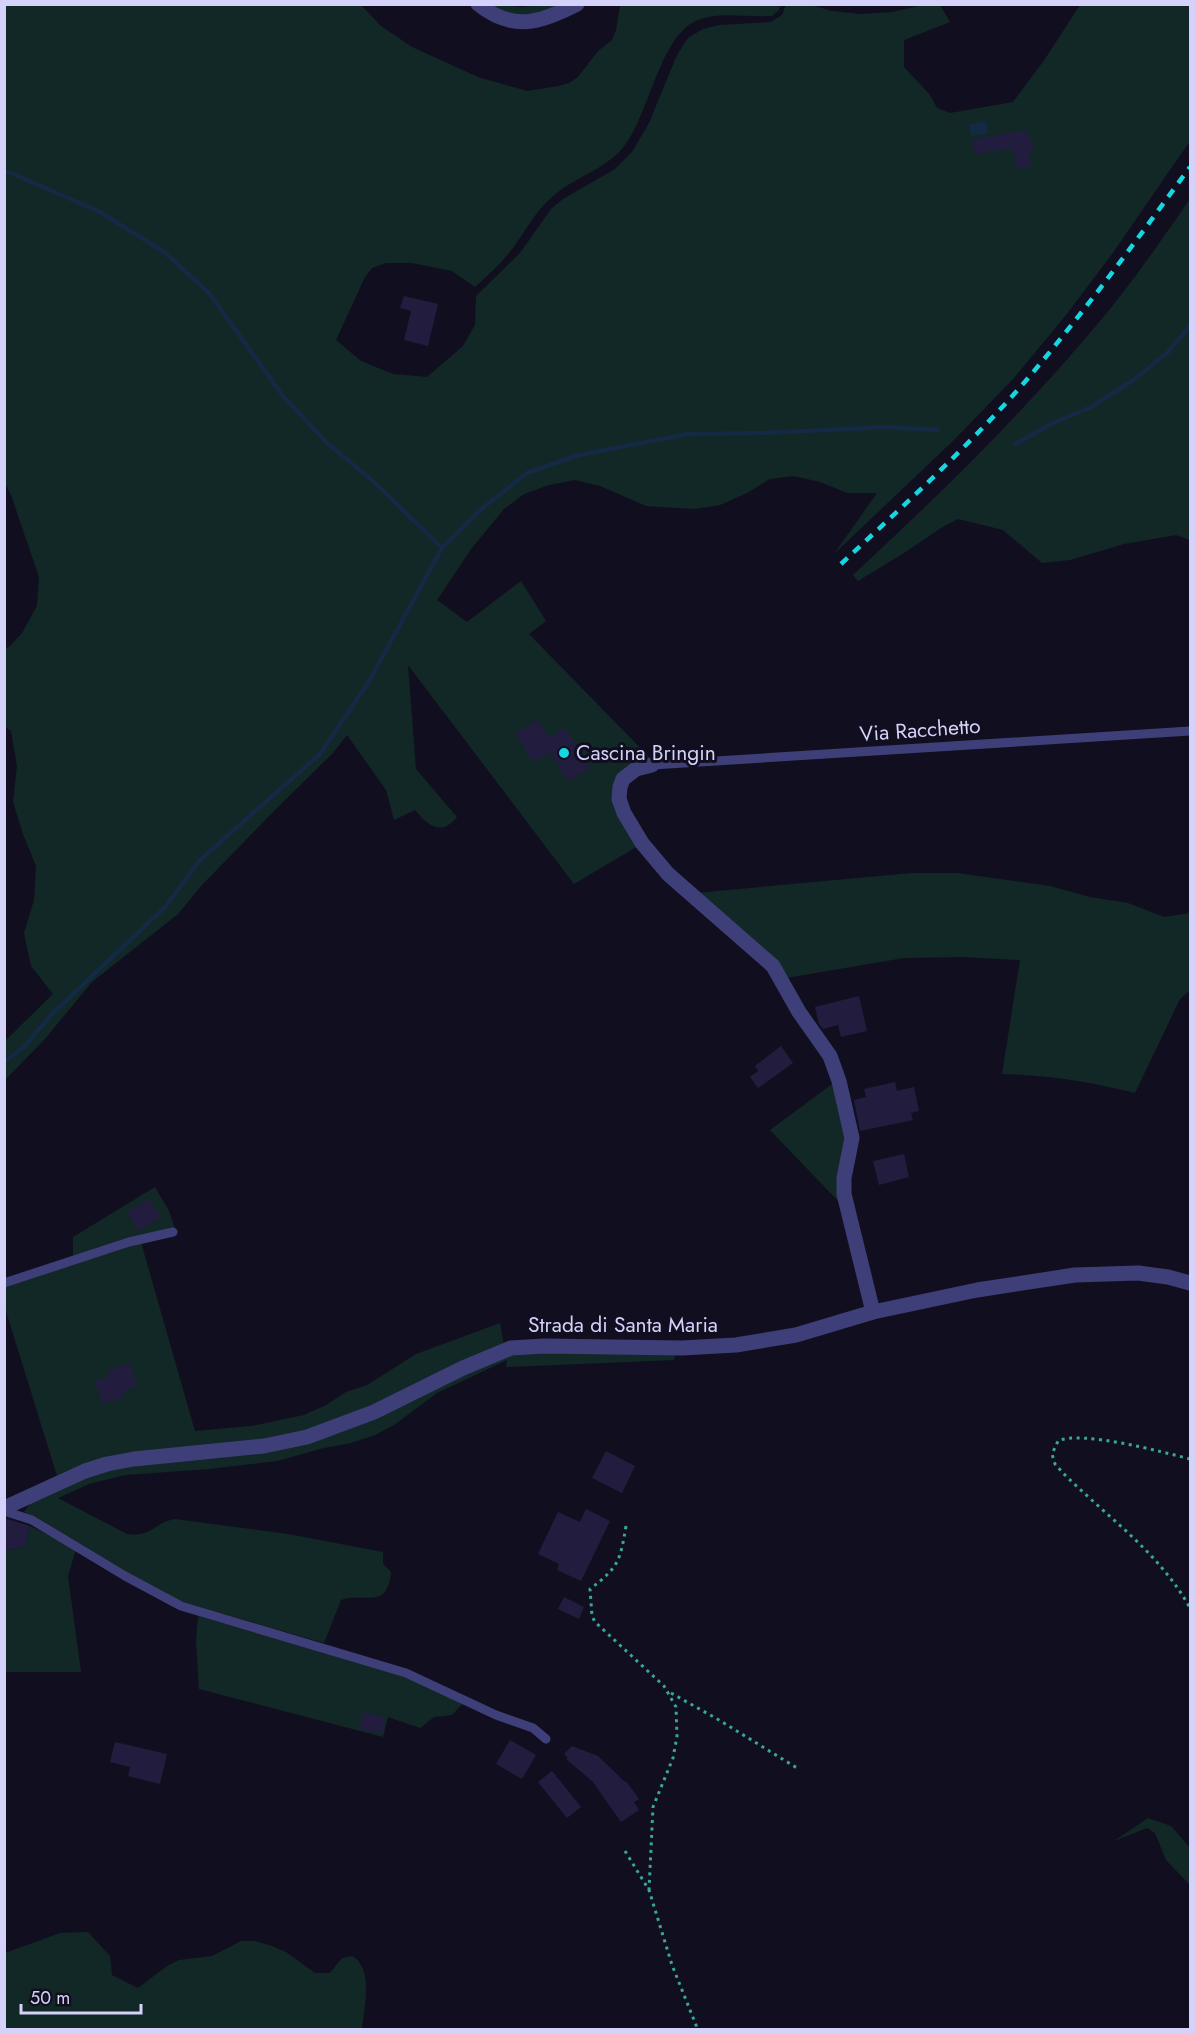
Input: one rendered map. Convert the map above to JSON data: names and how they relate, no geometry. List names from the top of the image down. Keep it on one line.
{"streets":{"street":["Strada di Santa Maria"],"lane":["Via Racchetto"]},"places":["Cascina Bringin"],"scale_bar":"50 m"}
